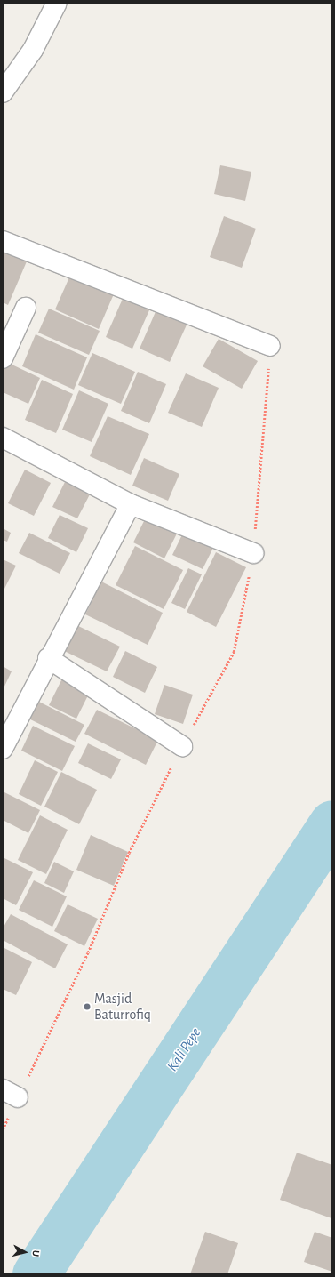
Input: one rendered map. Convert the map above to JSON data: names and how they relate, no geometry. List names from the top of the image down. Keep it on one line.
{"water":["Kali Pepe"],"places":["Masjid Baturrofiq"],"north":"right"}
